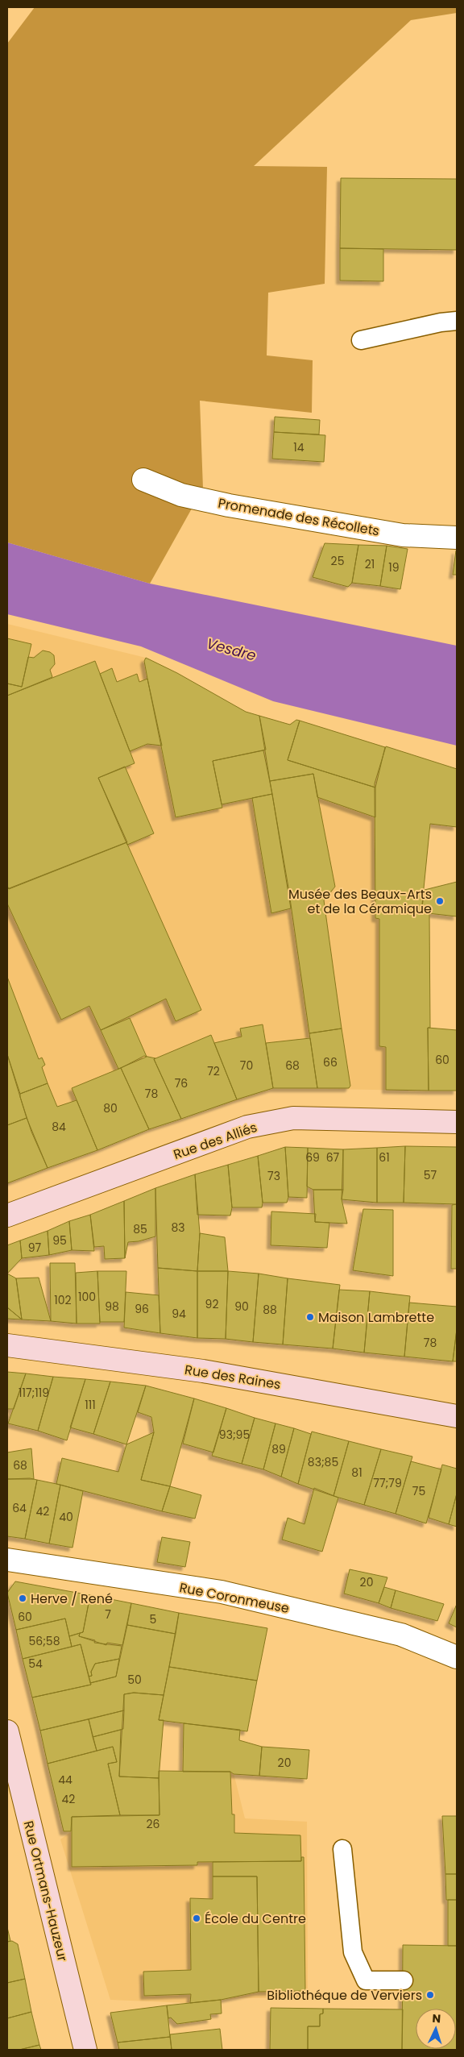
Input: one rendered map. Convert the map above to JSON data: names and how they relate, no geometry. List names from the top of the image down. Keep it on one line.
{"streets":{"street":["Promenade des Récollets","Rue des Alliés","Rue des Raines","Rue Coronmeuse","Rue Ortmans-Hauzeur"]},"water":["Vesdre"],"places":["Musée des Beaux-Arts et de la Céramique","Maison Lambrette","Herve / René","École du Centre","Bibliothéque de Verviers"],"house_numbers":["14","25","21","19","60","66","70","68","72","76","78","80","84","69","67","61","57","73","83","85","95","97","100","102","92","98","90","96","88","94","78","117;119","111","93;95","89","83;85","68","81","77;79","75","64","42","40","20","7","60","5","56;58","54","50","20","44","42","26"],"north":"top"}
